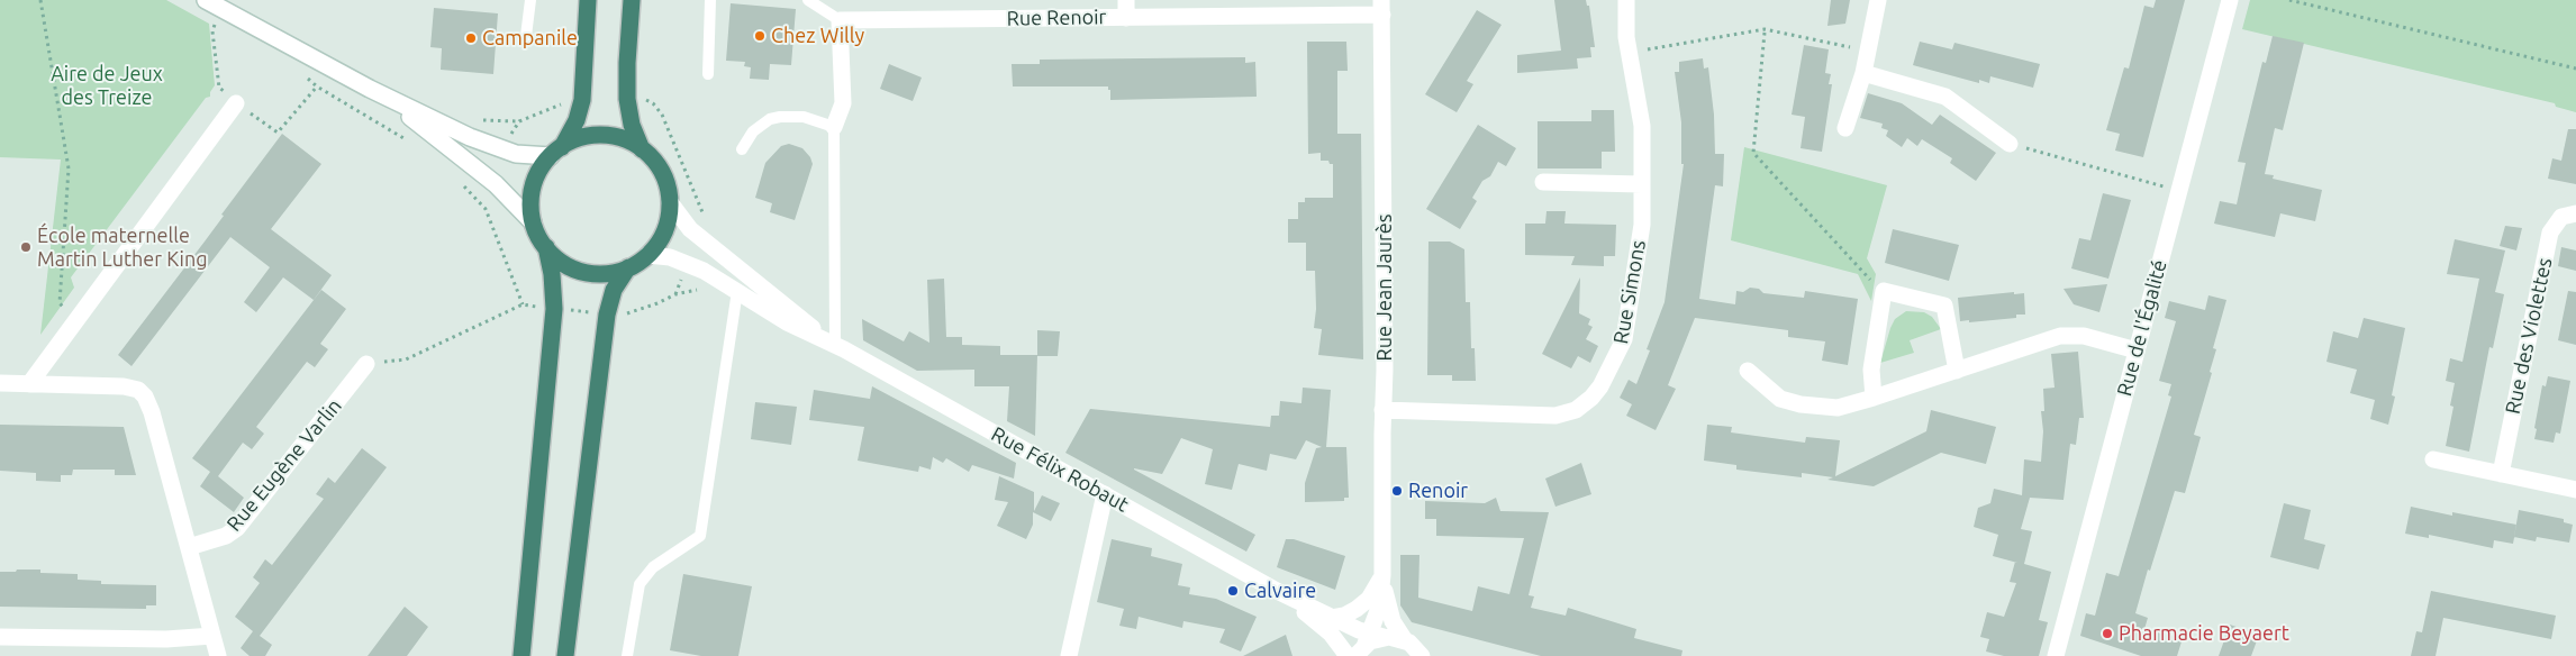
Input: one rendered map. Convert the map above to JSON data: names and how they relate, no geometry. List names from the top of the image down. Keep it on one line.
{"streets":{"street":["Rue Renoir","Rue Jean Jaurès","Rue Simons","Rue de l'Égalité","Rue des Violettes","Rue Eugène Varlin","Rue Félix Robaut"]},"crossings":[["Rue Renoir","Rue Jean Jaurès"],["Rue Jean Jaurès","Rue Simons"],["Rue Jean Jaurès","Rue Félix Robaut"]],"parks":["Aire de Jeux des Treize"],"places":["Chez Willy","Campanile","École maternelle Martin Luther King","Renoir","Calvaire","Pharmacie Beyaert"]}
